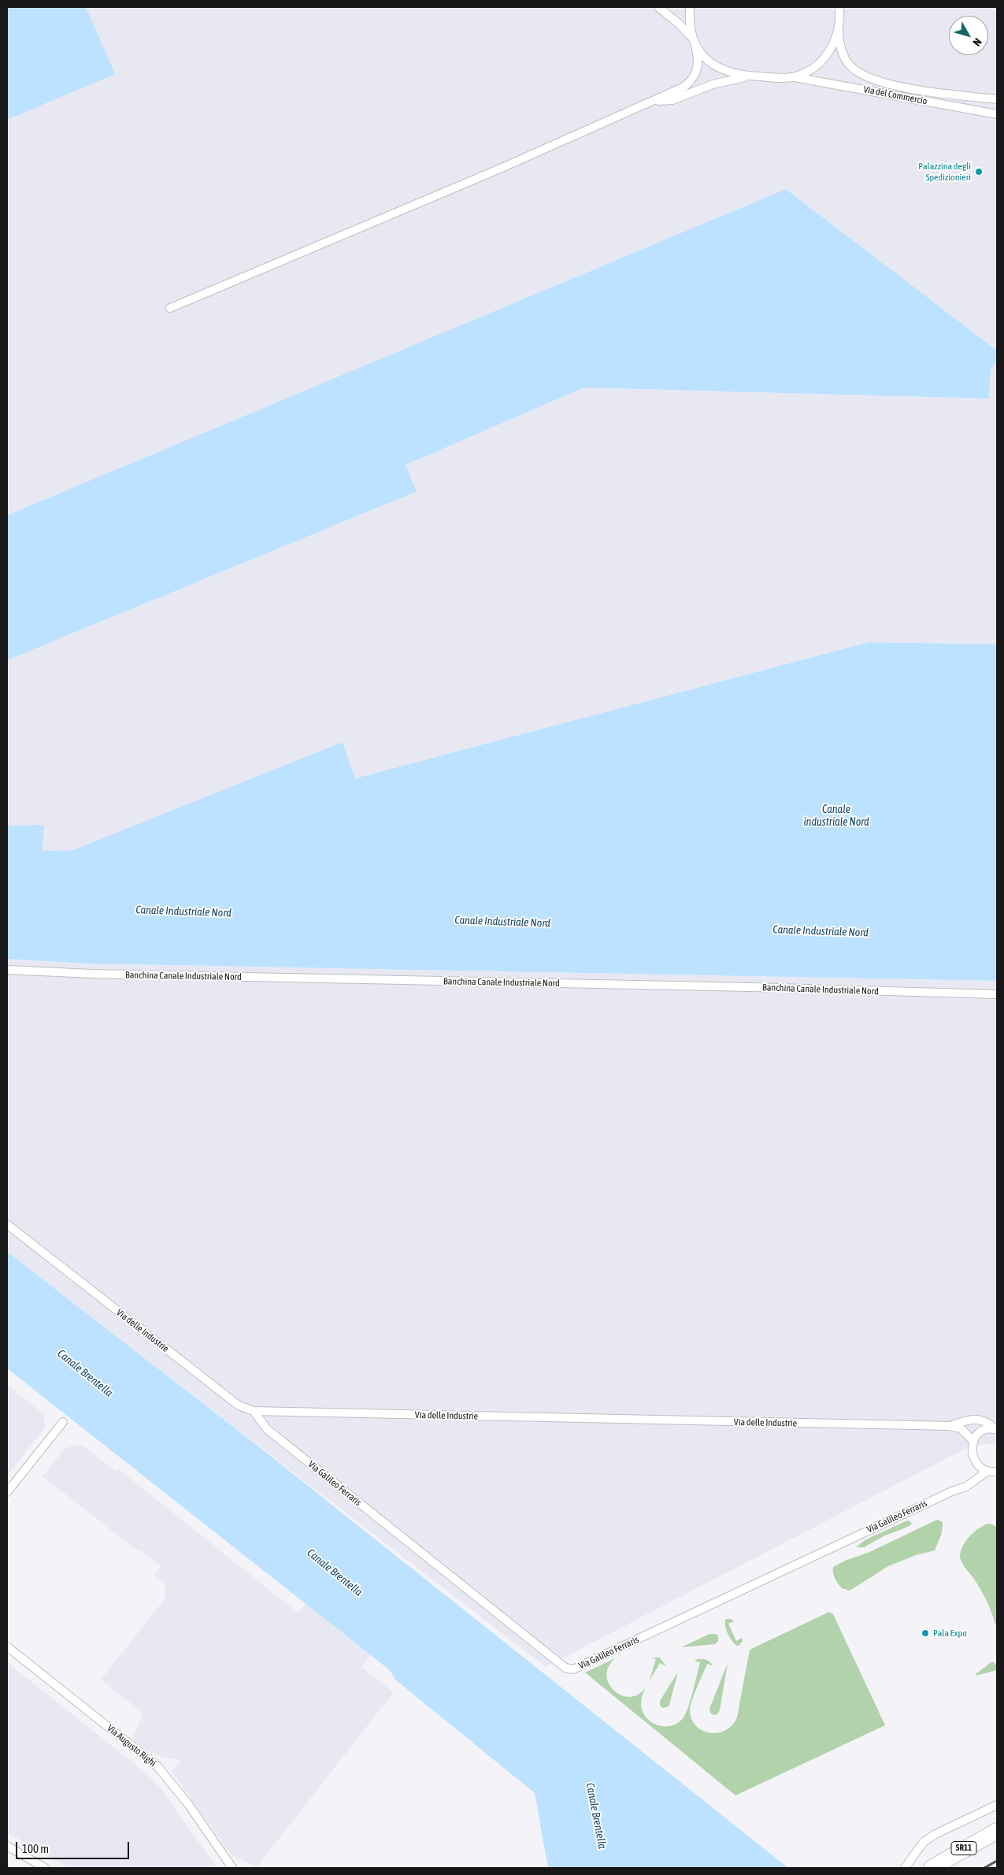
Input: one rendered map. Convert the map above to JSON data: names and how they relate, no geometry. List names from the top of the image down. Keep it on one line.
{"streets":{"highway":["SR11"],"street":["Via del Commercio","Banchina Canale Industriale Nord","Via delle Industrie","Via Galileo Ferraris","Via Augusto Righi"]},"crossings":[["Via delle Industrie","Via Galileo Ferraris"]],"water":["Canale industriale Nord","Canale Industriale Nord","Canale Brentella"],"places":["Palazzina degli Spedizionieri","Pala Expo"],"scale_bar":"100 m","north":"bottom right"}
